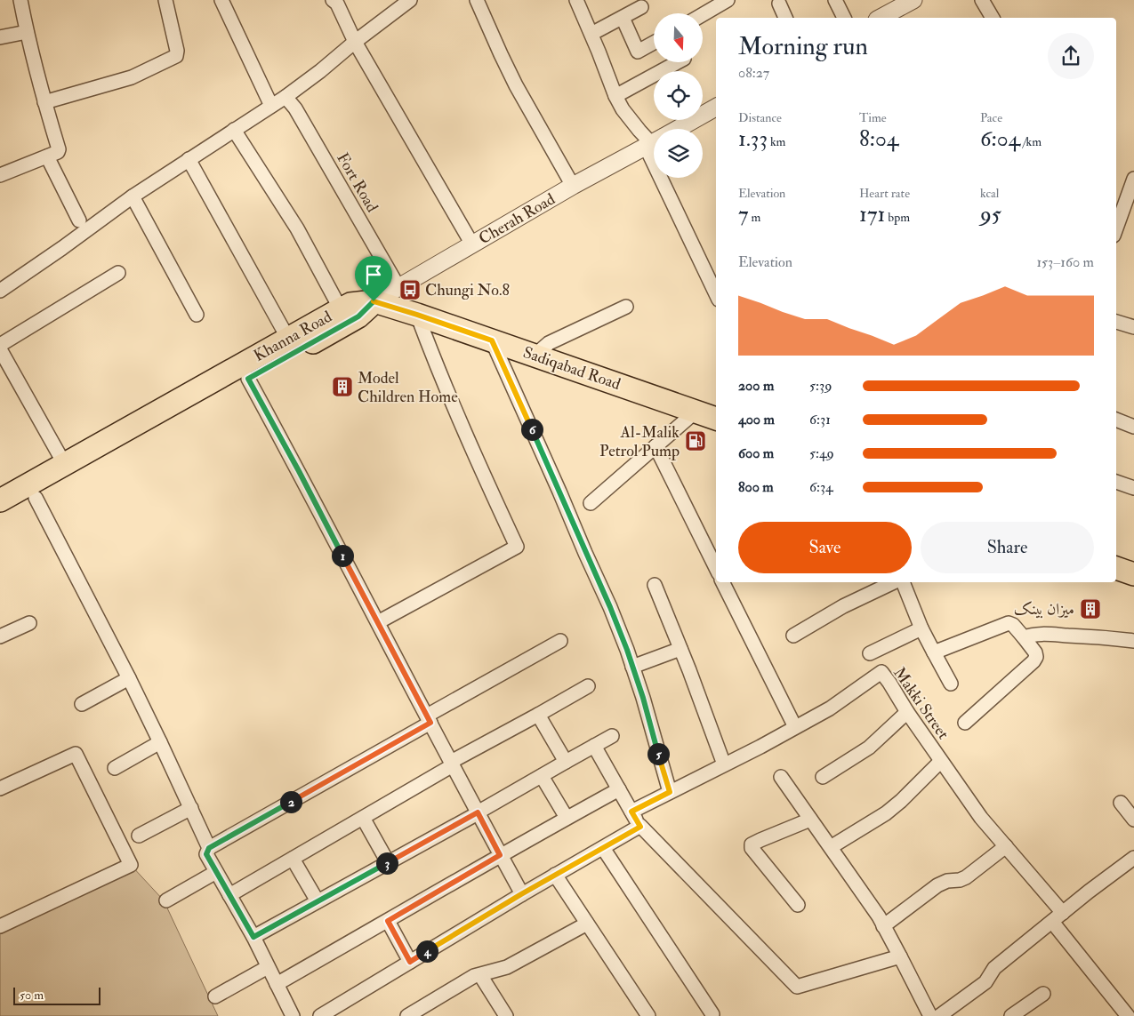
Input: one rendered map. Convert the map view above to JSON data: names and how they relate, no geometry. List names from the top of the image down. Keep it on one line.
{"streets":{"main road":["Khanna Road","Sadiqabad Road"],"street":["Fort Road","Cherah Road","Makki Street"]},"crossings":[["Fort Road","Cherah Road"],["Cherah Road","Khanna Road"],["Cherah Road","Sadiqabad Road"],["Khanna Road","Sadiqabad Road"]],"places":{"bus stop":["Chungi No.8"],"building":["Model Children Home","میزان بینک"],"fuel station":["Al-Malik Petrol Pump"]},"scale_bar":"50 m","north":"bottom","page":{"heading":["Morning run","08:27"],"stats":[["Distance","1.33 km"],["Time","8:04"],["Pace","6:04 /km"],["Elevation","7 m"],["Heart rate","171 bpm"],["kcal","95"]],"chart":["Elevation","153–160 m"],"list":[{"name":"200 m","note":"5:39"},{"name":"400 m","note":"6:31"},{"name":"600 m","note":"5:49"},{"name":"800 m","note":"6:34"}],"pins":["6","1","5","2","3","4"],"buttons":["Save","Share"],"scale":"50 m"}}
